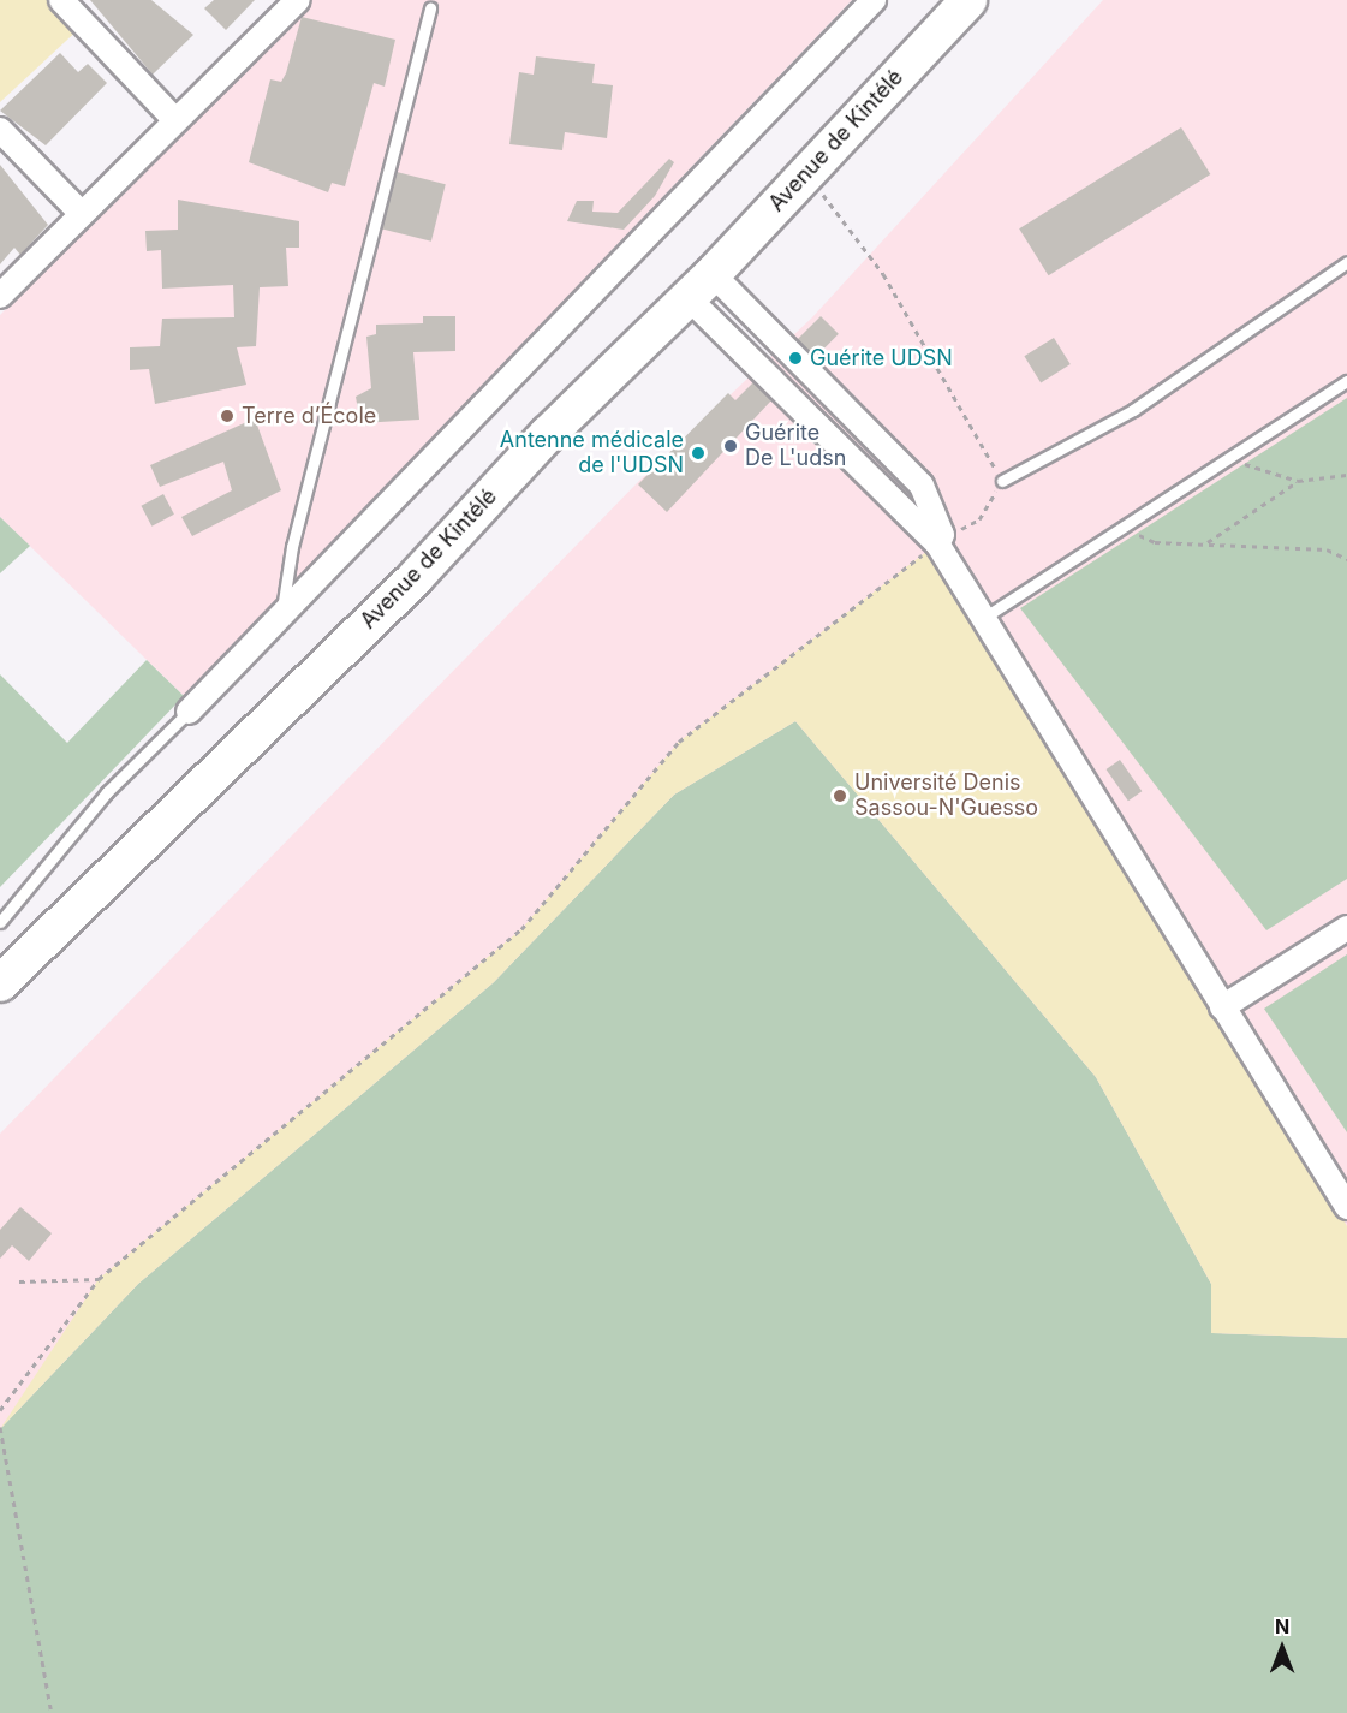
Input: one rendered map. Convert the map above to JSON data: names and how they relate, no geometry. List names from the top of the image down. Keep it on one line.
{"streets":{"main road":["Avenue de Kintélé"]},"places":["Guérite UDSN","Terre d’École","Guérite De L'udsn","Antenne médicale de l'UDSN","Université Denis Sassou-N'Guesso"],"north":"top"}
